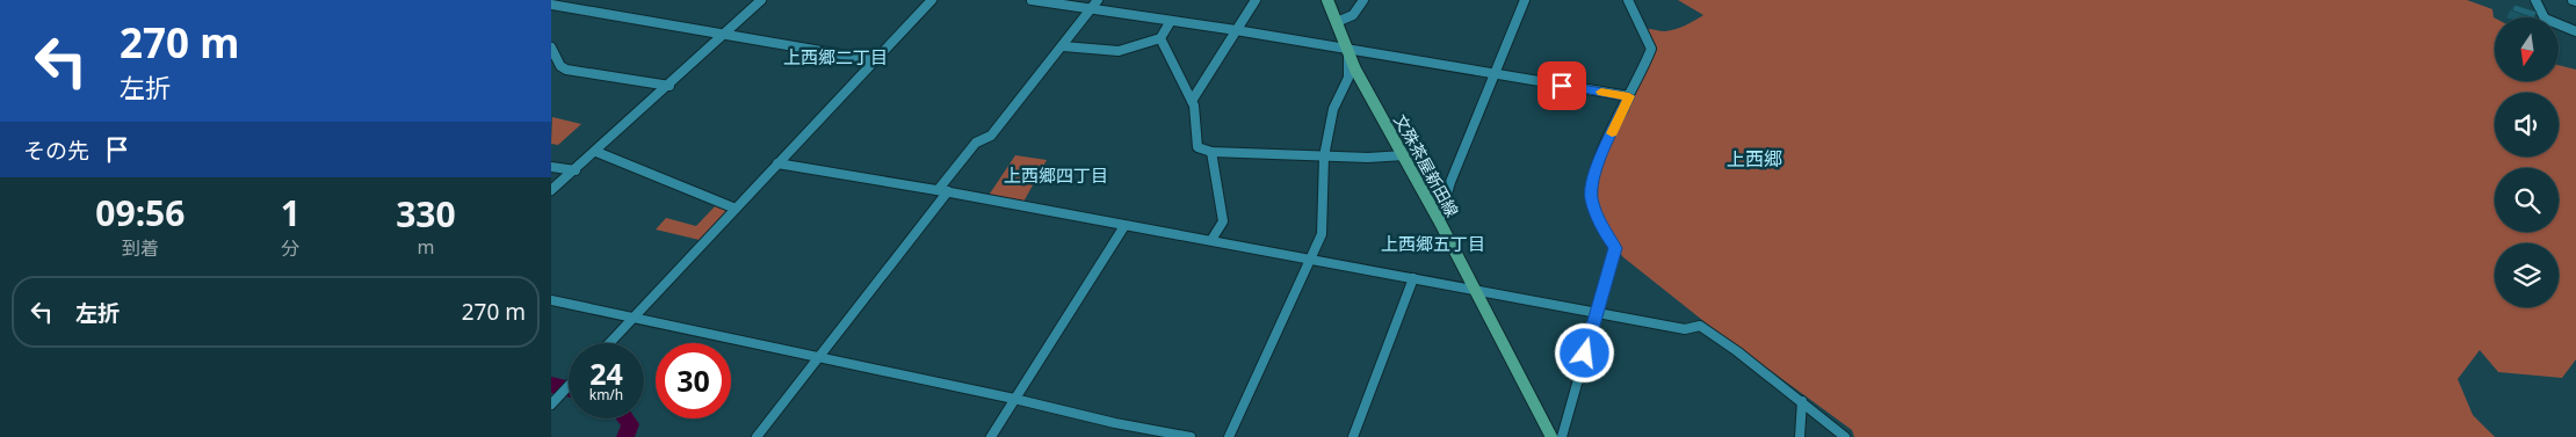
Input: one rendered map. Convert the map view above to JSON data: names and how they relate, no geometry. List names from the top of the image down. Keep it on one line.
{"streets":{"main road":["文殊茶屋新田線"]},"districts":["上西郷二丁目","上西郷","上西郷四丁目","上西郷五丁目"],"north":"bottom","page":{"turn":["270 m","左折"],"then":"その先","eta":["09:56","到着","1","分","330","m"],"list":[{"name":"左折","value":"270 m"}],"speed":"24 km/h","limit":"30"}}
